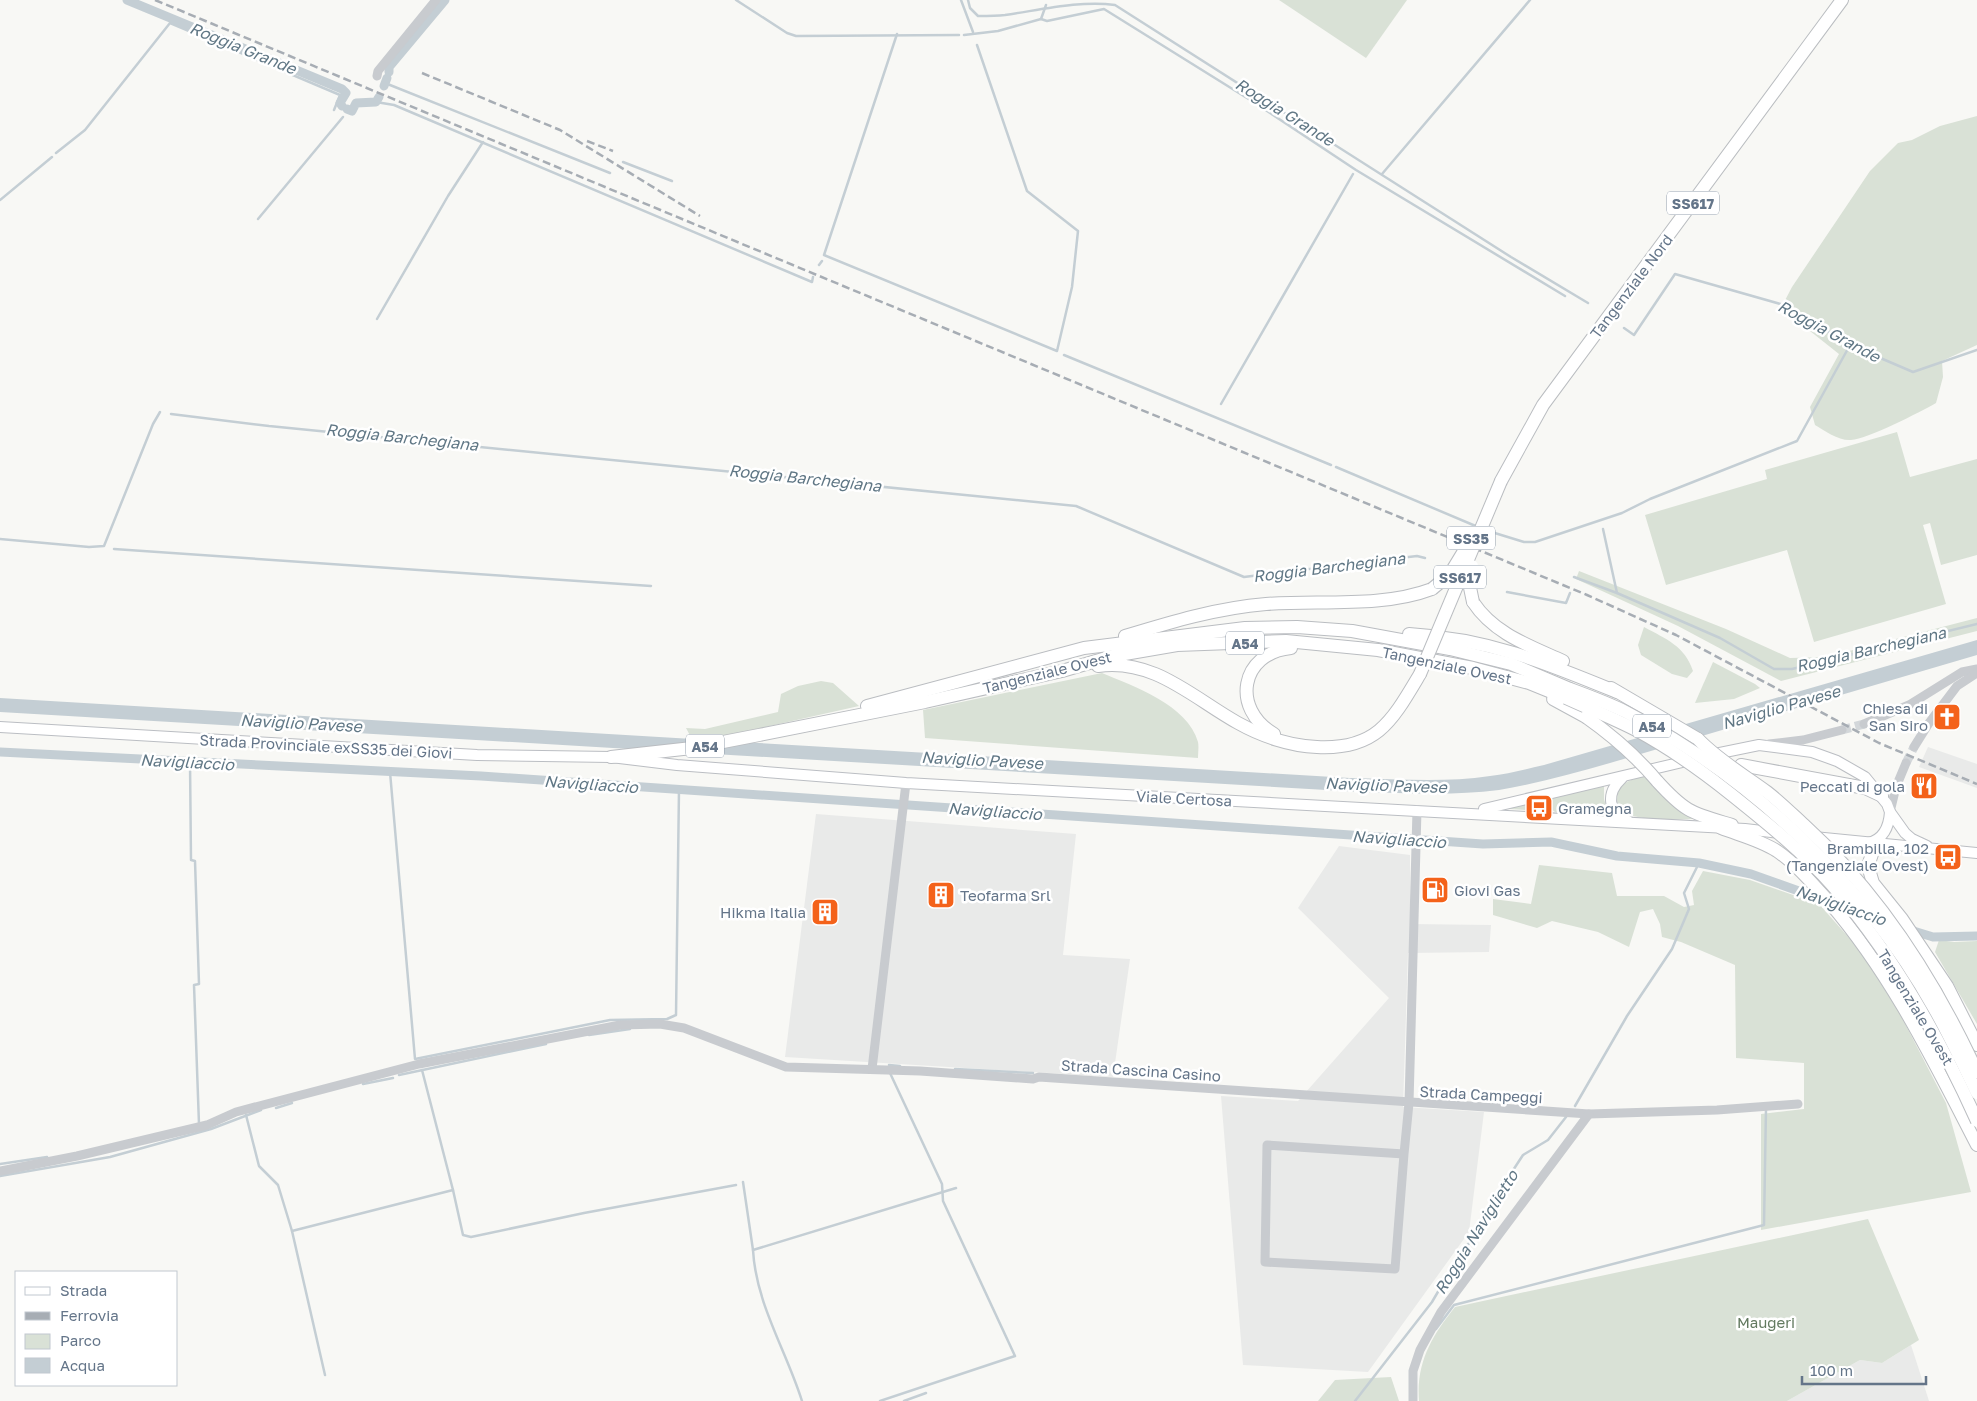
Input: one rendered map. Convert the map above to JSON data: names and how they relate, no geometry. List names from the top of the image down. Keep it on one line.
{"streets":{"highway":["SS617","Tangenziale Nord","SS35","A54","Tangenziale Ovest","Strada Provinciale exSS35 dei Giovi"],"main road":["Viale Certosa"],"street":["Strada Cascina Casino","Strada Campeggi"]},"crossings":[["SS617","Tangenziale Nord"],["SS617","SS35"],["SS617","Tangenziale Ovest"],["Tangenziale Nord","SS35"],["SS35","Tangenziale Ovest"],["Tangenziale Ovest","Strada Provinciale exSS35 dei Giovi"],["Strada Provinciale exSS35 dei Giovi","Viale Certosa"],["Viale Certosa","Strada Campeggi"],["Strada Cascina Casino","Strada Campeggi"]],"water":["Roggia Grande","Roggia Barchegiana","Naviglio Pavese","Navigliaccio","Roggia Naviglietto"],"parks":["Maugeri"],"places":{"church":["Chiesa di San Siro"],"restaurant":["Peccati di gola"],"bus stop":["Gramegna","Brambilla, 102 (Tangenziale Ovest)"],"fuel station":["Giovi Gas"],"building":["Teofarma Srl","Hikma Italia"]},"legend":["Strada","Ferrovia","Parco","Acqua"],"scale_bar":"100 m"}
